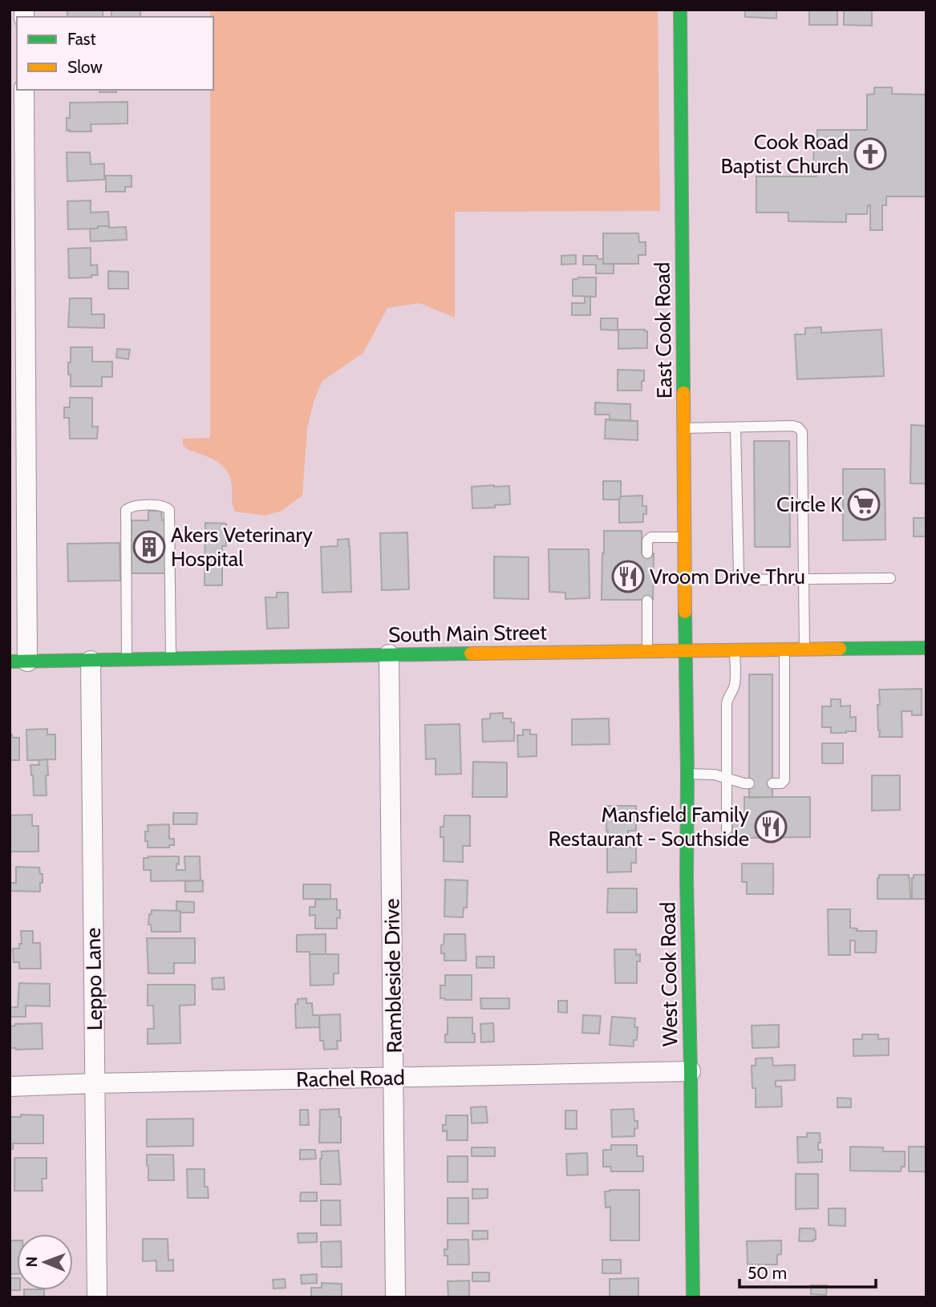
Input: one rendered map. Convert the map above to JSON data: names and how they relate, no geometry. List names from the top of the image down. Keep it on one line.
{"streets":{"main road":["East Cook Road","South Main Street","West Cook Road"],"street":["Rambleside Drive","Leppo Lane","Rachel Road"]},"crossings":[["East Cook Road","South Main Street"],["East Cook Road","West Cook Road"],["South Main Street","West Cook Road"],["South Main Street","Rambleside Drive"],["South Main Street","Leppo Lane"],["West Cook Road","Rachel Road"],["Rambleside Drive","Rachel Road"],["Leppo Lane","Rachel Road"]],"places":{"church":["Cook Road Baptist Church"],"supermarket":["Circle K"],"building":["Akers Veterinary Hospital"],"restaurant":["Vroom Drive Thru","Mansfield Family Restaurant - Southside"]},"legend":["Fast","Slow"],"scale_bar":"50 m","north":"left"}
